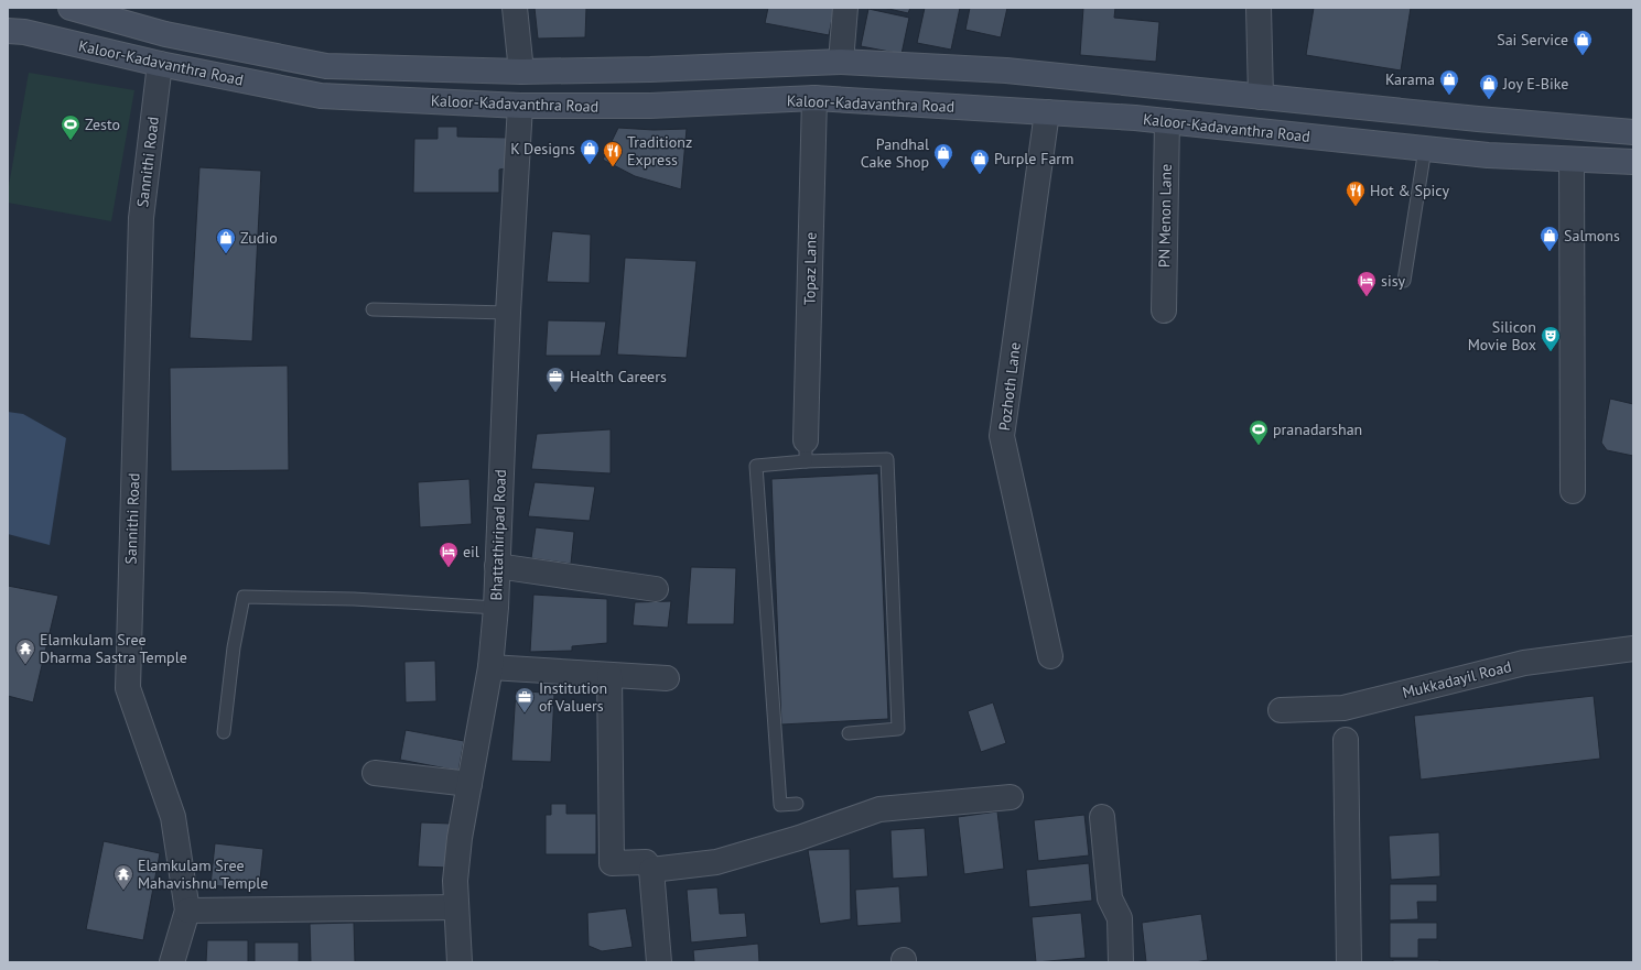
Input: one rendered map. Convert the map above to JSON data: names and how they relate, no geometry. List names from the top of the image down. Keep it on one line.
{"streets":{"main road":["Kaloor-Kadavanthra Road"],"street":["Sannithi Road","PN Menon Lane","Topaz Lane","Pozhoth Lane","Bhattathiripad Road","Mukkadayil Road"]},"crossings":[["Kaloor-Kadavanthra Road","Sannithi Road"],["Kaloor-Kadavanthra Road","PN Menon Lane"],["Kaloor-Kadavanthra Road","Topaz Lane"],["Kaloor-Kadavanthra Road","Pozhoth Lane"],["Kaloor-Kadavanthra Road","Bhattathiripad Road"]],"places":{"shop":["Sai Service","Karama","Joy E-Bike","K Designs","Pandhal Cake Shop","Purple Farm","Salmons","Zudio"],"sports":["Zesto","pranadarshan"],"restaurant":["Traditionz Express","Hot & Spicy"],"hotel":["sisy","eil"],"theatre":["Silicon Movie Box"],"office":["Health Careers","Institution of Valuers"],"temple":["Elamkulam Sree Dharma Sastra Temple","Elamkulam Sree Mahavishnu Temple"]}}
